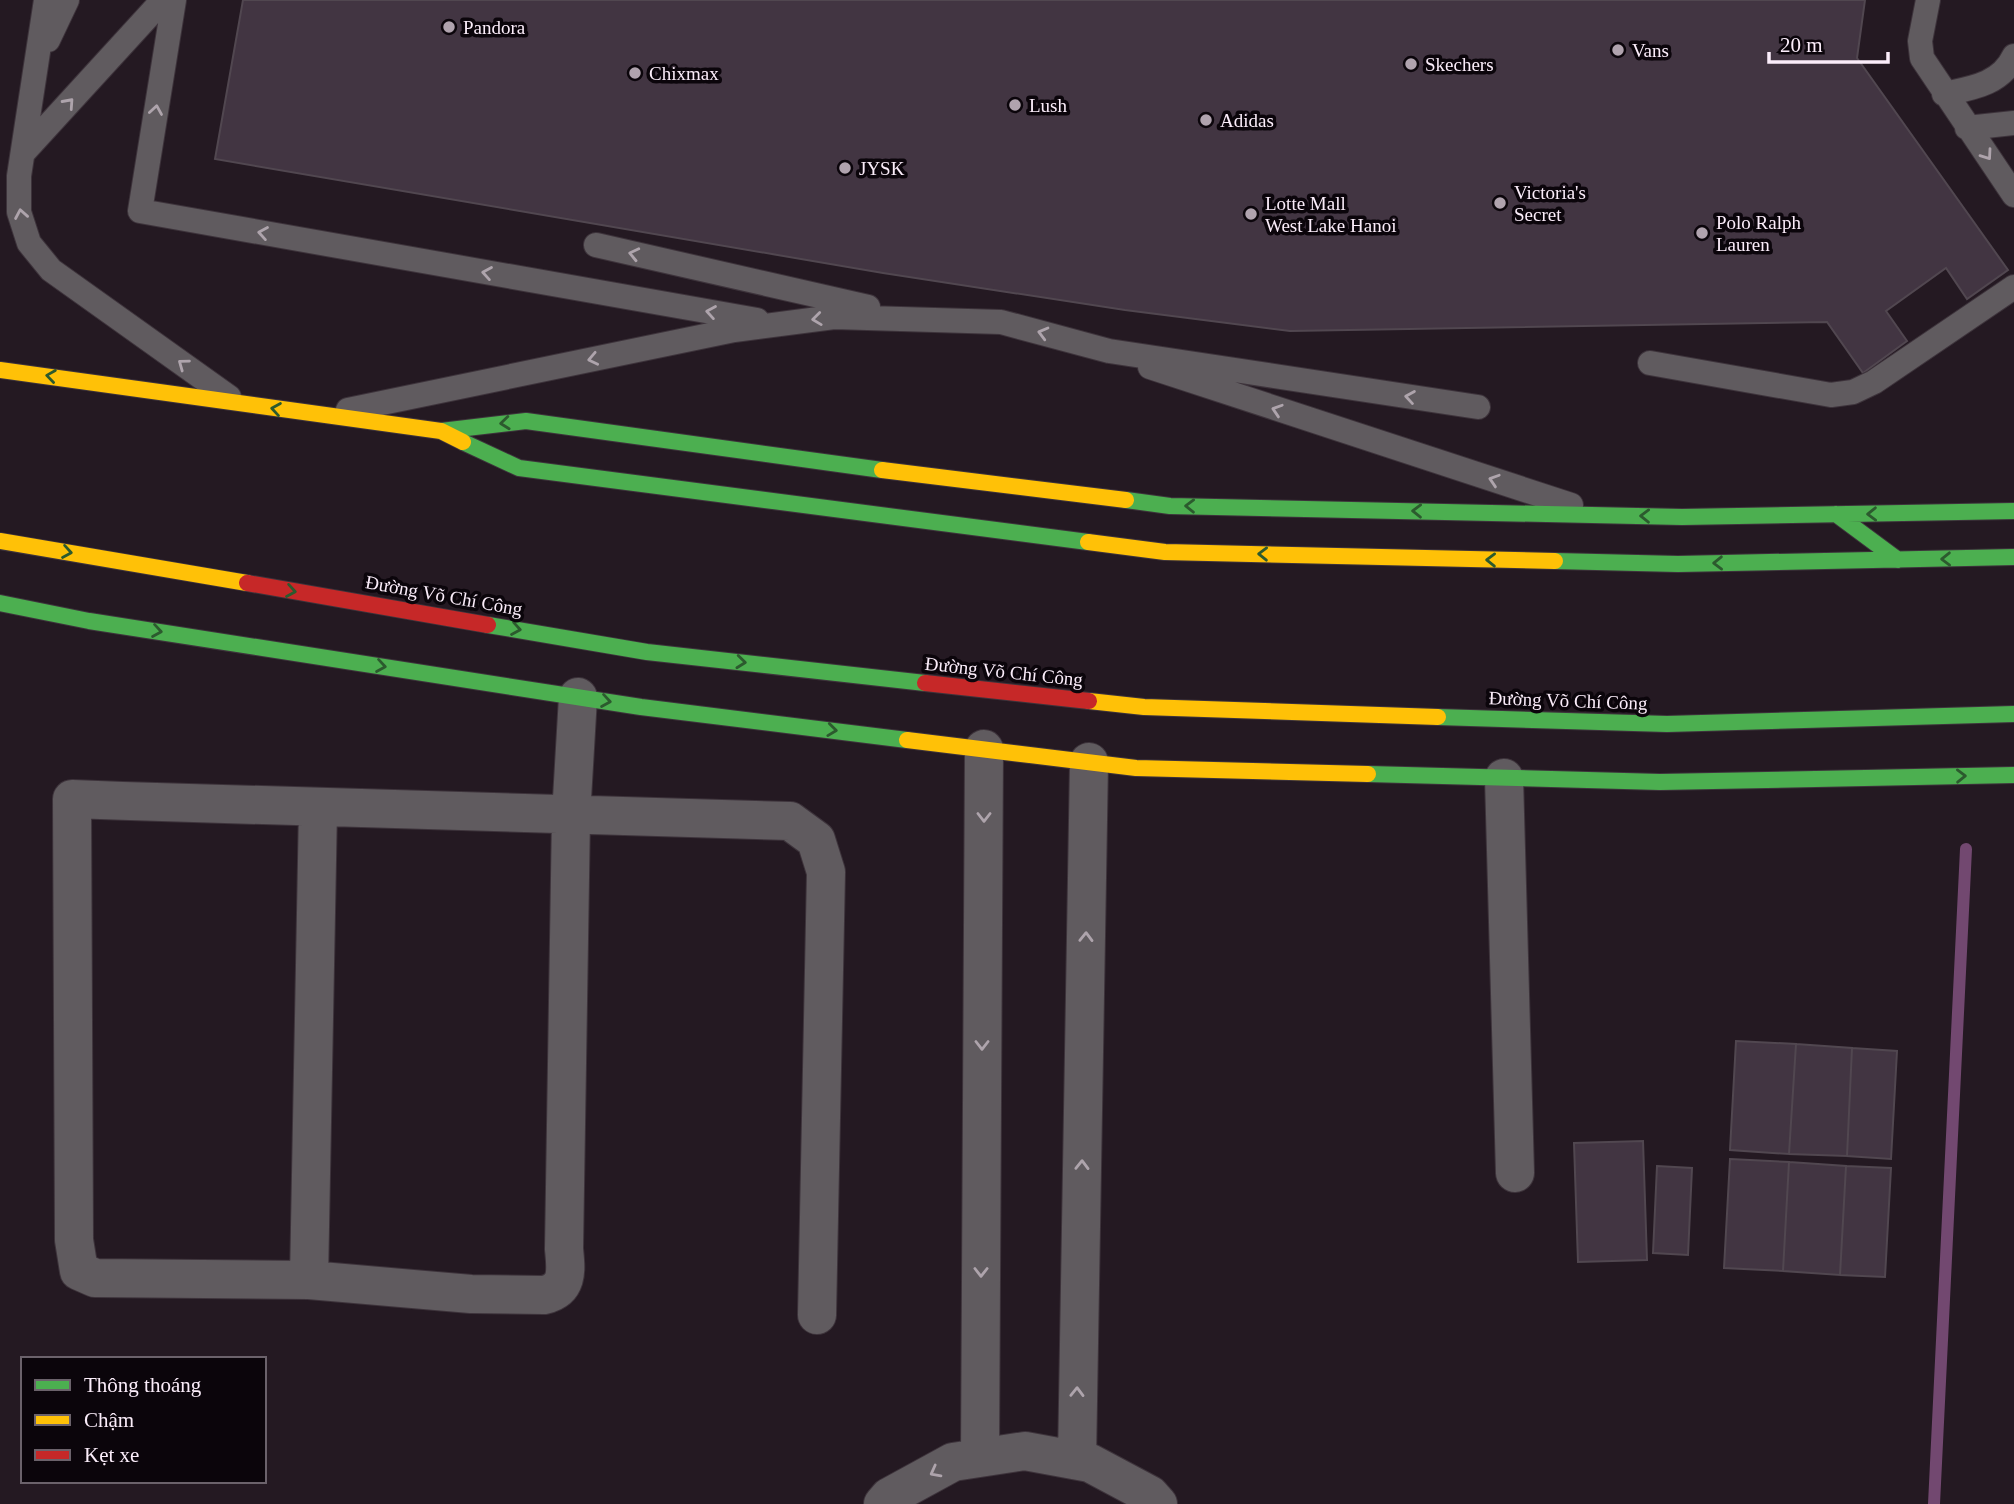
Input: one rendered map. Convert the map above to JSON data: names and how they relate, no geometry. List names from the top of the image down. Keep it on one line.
{"streets":{"main road":["Đường Võ Chí Công"]},"places":["Pandora","Vans","Skechers","Chixmax","Lush","Adidas","JYSK","Victoria's Secret","Lotte Mall West Lake Hanoi","Polo Ralph Lauren"],"legend":["Thông thoáng","Chậm","Kẹt xe"],"scale_bar":"20 m"}
